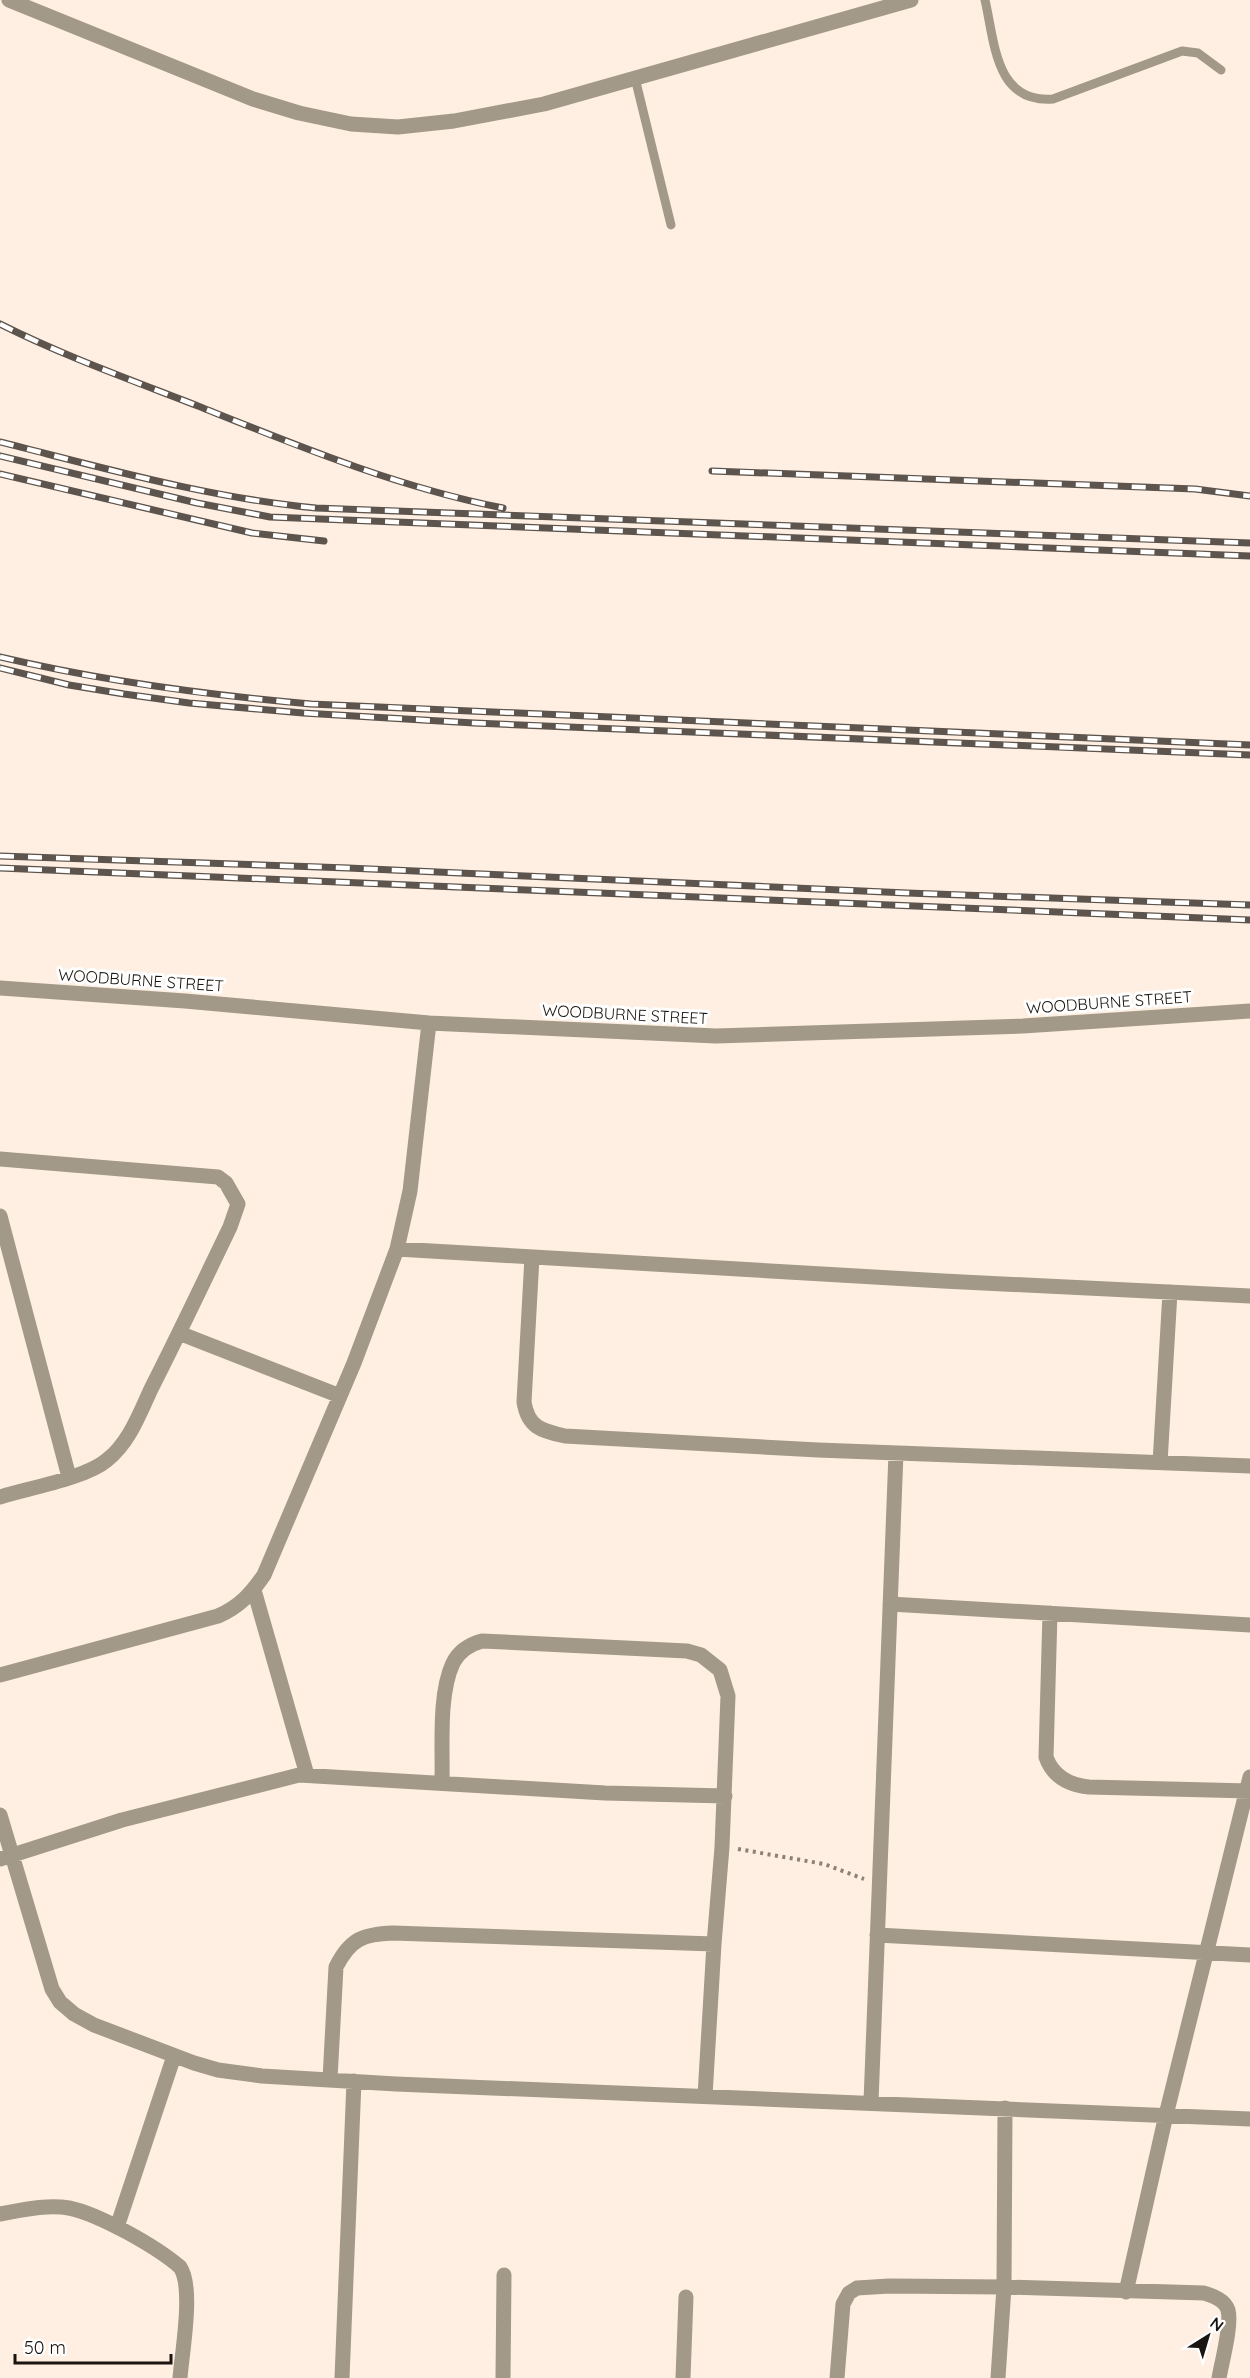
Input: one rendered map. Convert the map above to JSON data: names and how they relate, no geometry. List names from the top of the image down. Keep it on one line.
{"streets":{"street":["WOODBURNE STREET"]},"scale_bar":"50 m","north":"top right"}
